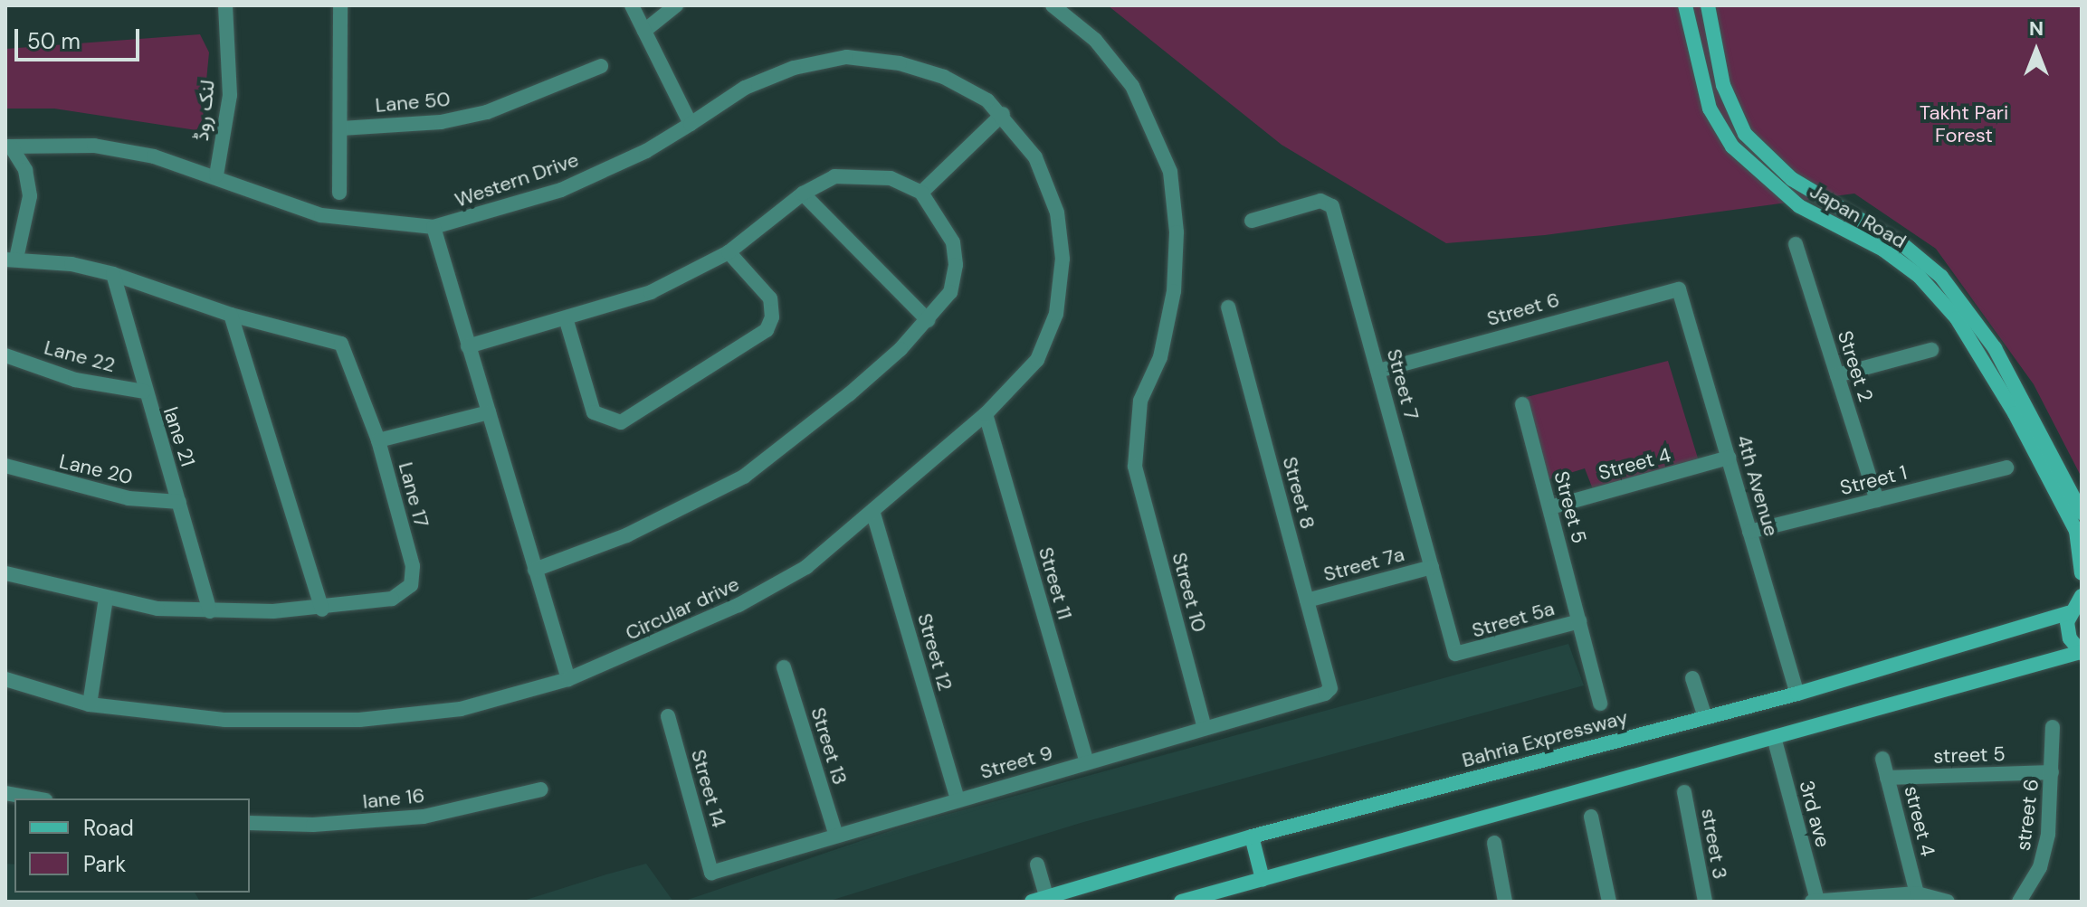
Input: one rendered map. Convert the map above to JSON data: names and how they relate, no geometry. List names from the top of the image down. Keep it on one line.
{"streets":{"main road":["Japan Road","Bahria Expressway"],"street":["Lane 50","لنک روڈ","Western Drive","Street 6","Lane 22","Street 2","Street 7","lane 21","Street 4","Lane 20","Street 1","4th Avenue","Street 8","Lane 17","Street 5","Street 7a","Street 11","Street 10","Circular drive","Street 5a","Street 12","Street 13","street 5","Street 9","Street 14","lane 16","3rd ave","street 6","street 4","street 3"]},"crossings":[["لنک روڈ","Western Drive"],["Western Drive","Lane 17"],["Western Drive","Circular drive"],["Street 6","Street 7"],["Street 6","4th Avenue"],["Lane 22","lane 21"],["Street 2","Street 1"],["Street 7","Street 7a"],["Street 7","Street 5a"],["lane 21","Lane 20"],["lane 21","Lane 17"],["Street 4","4th Avenue"],["Street 4","Street 5"],["Street 1","4th Avenue"],["4th Avenue","Bahria Expressway"],["Street 8","Street 7a"],["Street 8","Street 9"],["Street 5","Street 5a"],["Street 11","Circular drive"],["Street 11","Street 9"],["Street 10","Street 9"],["Circular drive","Street 12"],["Street 12","Street 9"],["Street 13","Street 9"],["street 5","street 6"],["street 5","street 4"],["Street 9","Street 14"]],"parks":["Takht Pari Forest"],"legend":["Road","Park"],"scale_bar":"50 m","north":"top"}
